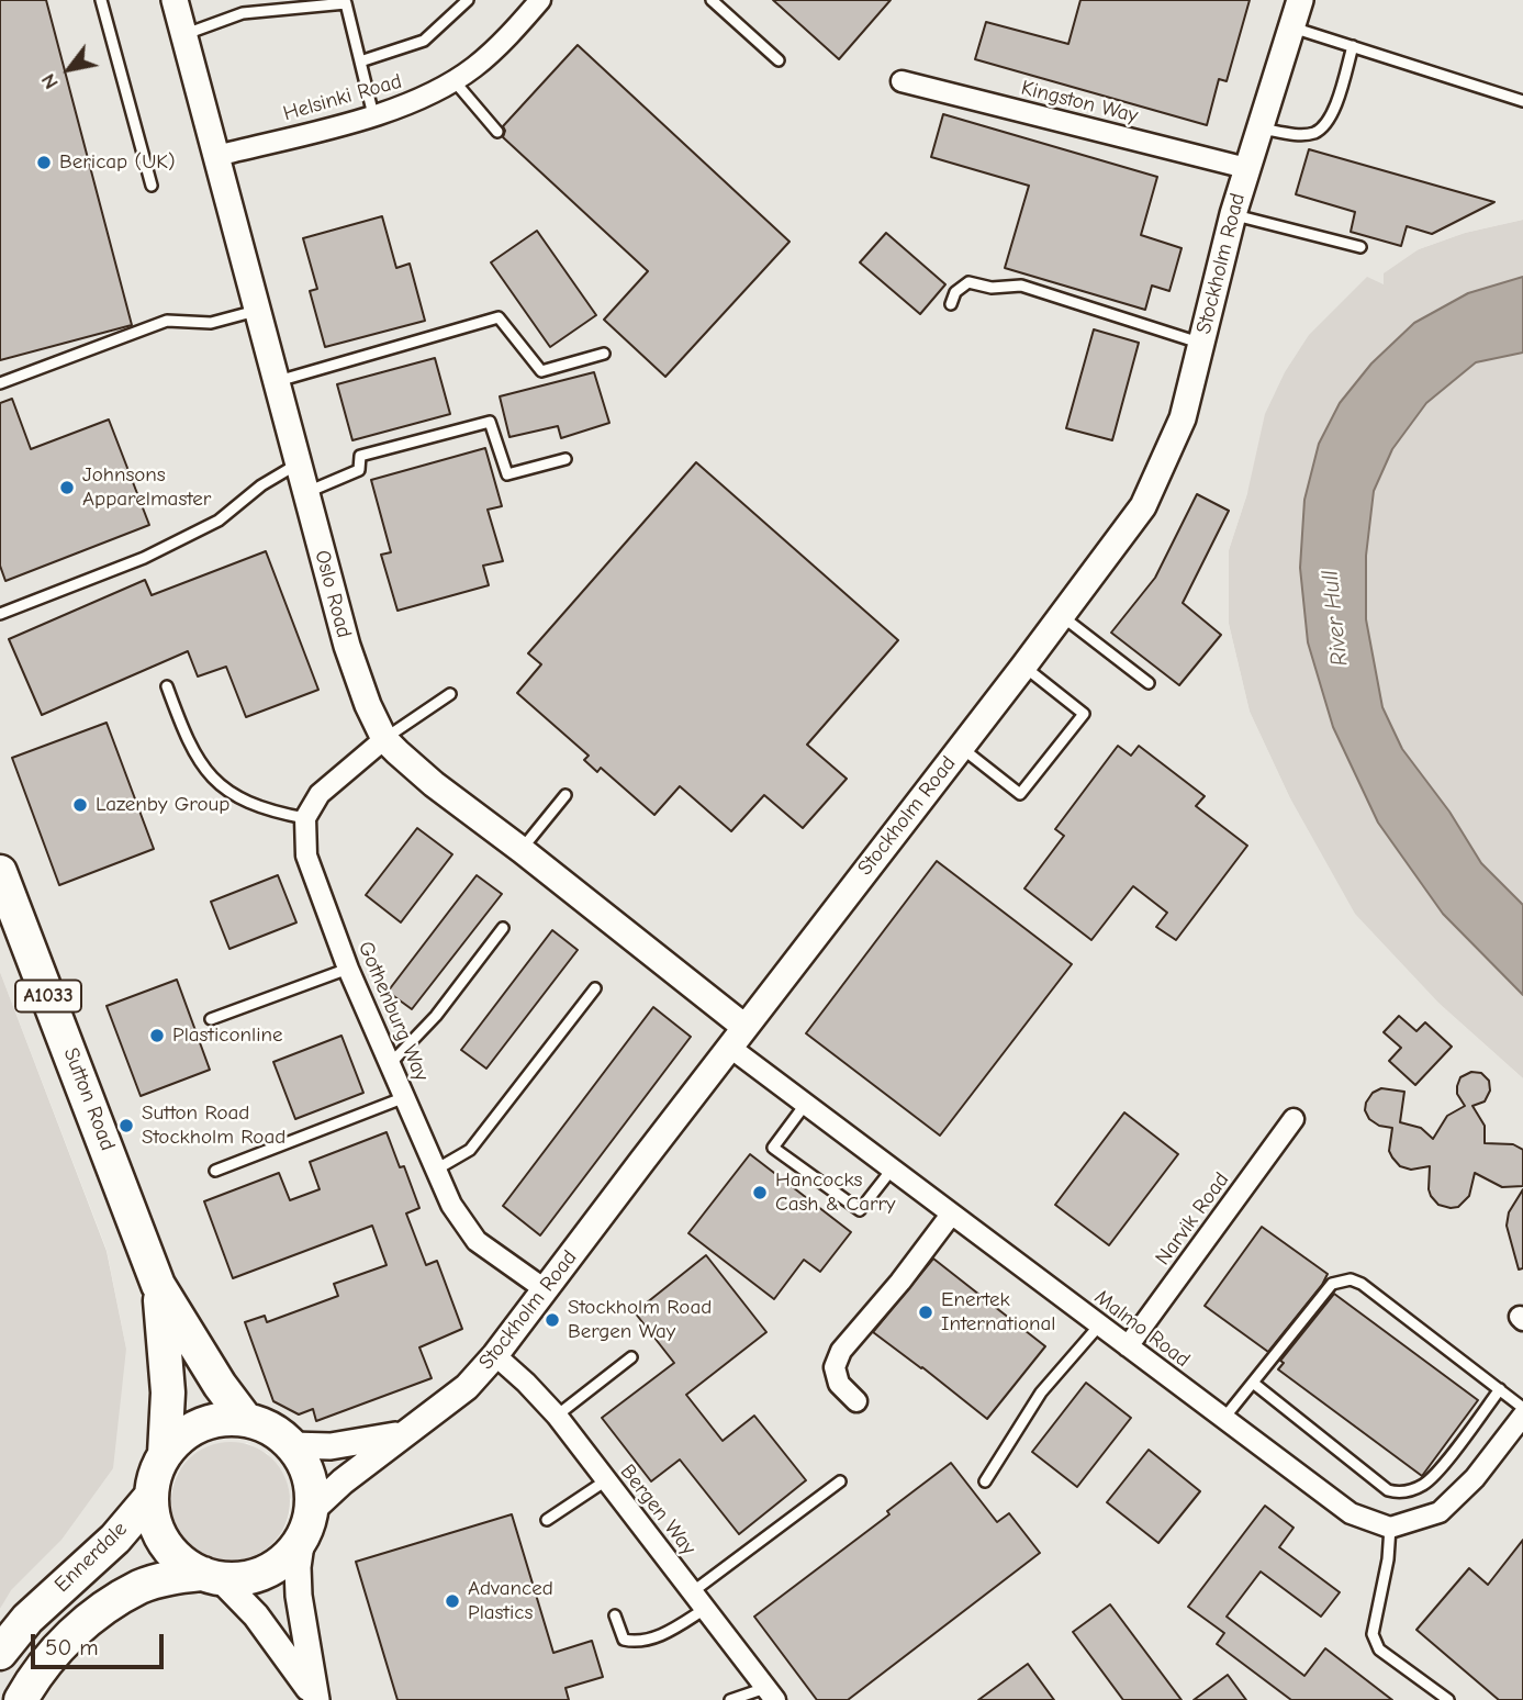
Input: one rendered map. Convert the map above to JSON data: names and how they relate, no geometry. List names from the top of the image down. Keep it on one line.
{"streets":{"highway":["A1033","Sutton Road","Ennerdale"],"street":["Helsinki Road","Kingston Way","Stockholm Road","Oslo Road","Gothenburg Way","Narvik Road","Malmo Road","Bergen Way"]},"crossings":[["Helsinki Road","Oslo Road"],["Kingston Way","Stockholm Road"],["Stockholm Road","Oslo Road"],["Stockholm Road","A1033"],["Stockholm Road","Gothenburg Way"],["Stockholm Road","Malmo Road"],["Stockholm Road","Bergen Way"],["Stockholm Road","Ennerdale"],["Oslo Road","Malmo Road"],["A1033","Sutton Road"],["A1033","Ennerdale"],["Narvik Road","Malmo Road"]],"water":["River Hull"],"places":["Bericap (UK)","Johnsons Apparelmaster","Lazenby Group","Plasticonline","Sutton Road Stockholm Road","Hancocks Cash & Carry","Enertek International","Stockholm Road Bergen Way","Advanced Plastics"],"scale_bar":"50 m","north":"bottom left"}
